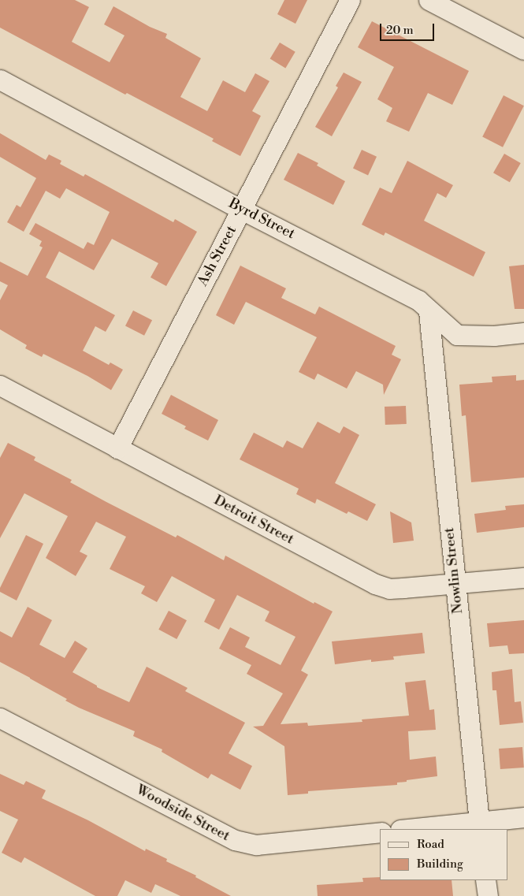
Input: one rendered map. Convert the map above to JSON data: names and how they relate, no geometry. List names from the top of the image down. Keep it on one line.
{"streets":{"street":["Byrd Street","Ash Street","Detroit Street","Nowlin Street","Woodside Street"]},"crossings":[["Byrd Street","Ash Street"],["Byrd Street","Nowlin Street"],["Ash Street","Detroit Street"],["Detroit Street","Nowlin Street"]],"legend":["Road","Building"],"scale_bar":"20 m"}
